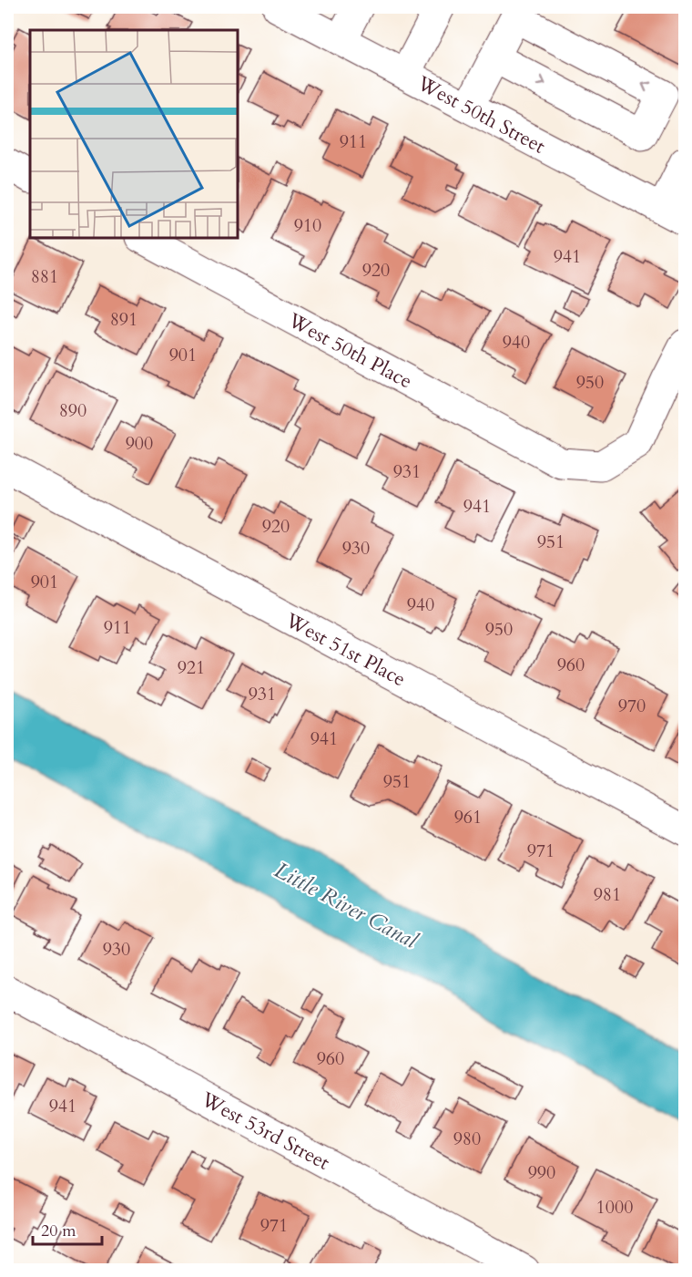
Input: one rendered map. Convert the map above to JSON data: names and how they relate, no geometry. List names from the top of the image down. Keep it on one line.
{"streets":{"street":["West 50th Street","West 50th Place","West 51st Place","West 53rd Street"]},"water":["Little River Canal"],"house_numbers":["911","910","941","920","881","891","940","901","950","890","900","931","941","920","951","930","901","940","911","950","960","921","931","970","941","951","961","971","981","930","960","941","980","990","1000","971"],"scale_bar":"20 m"}
